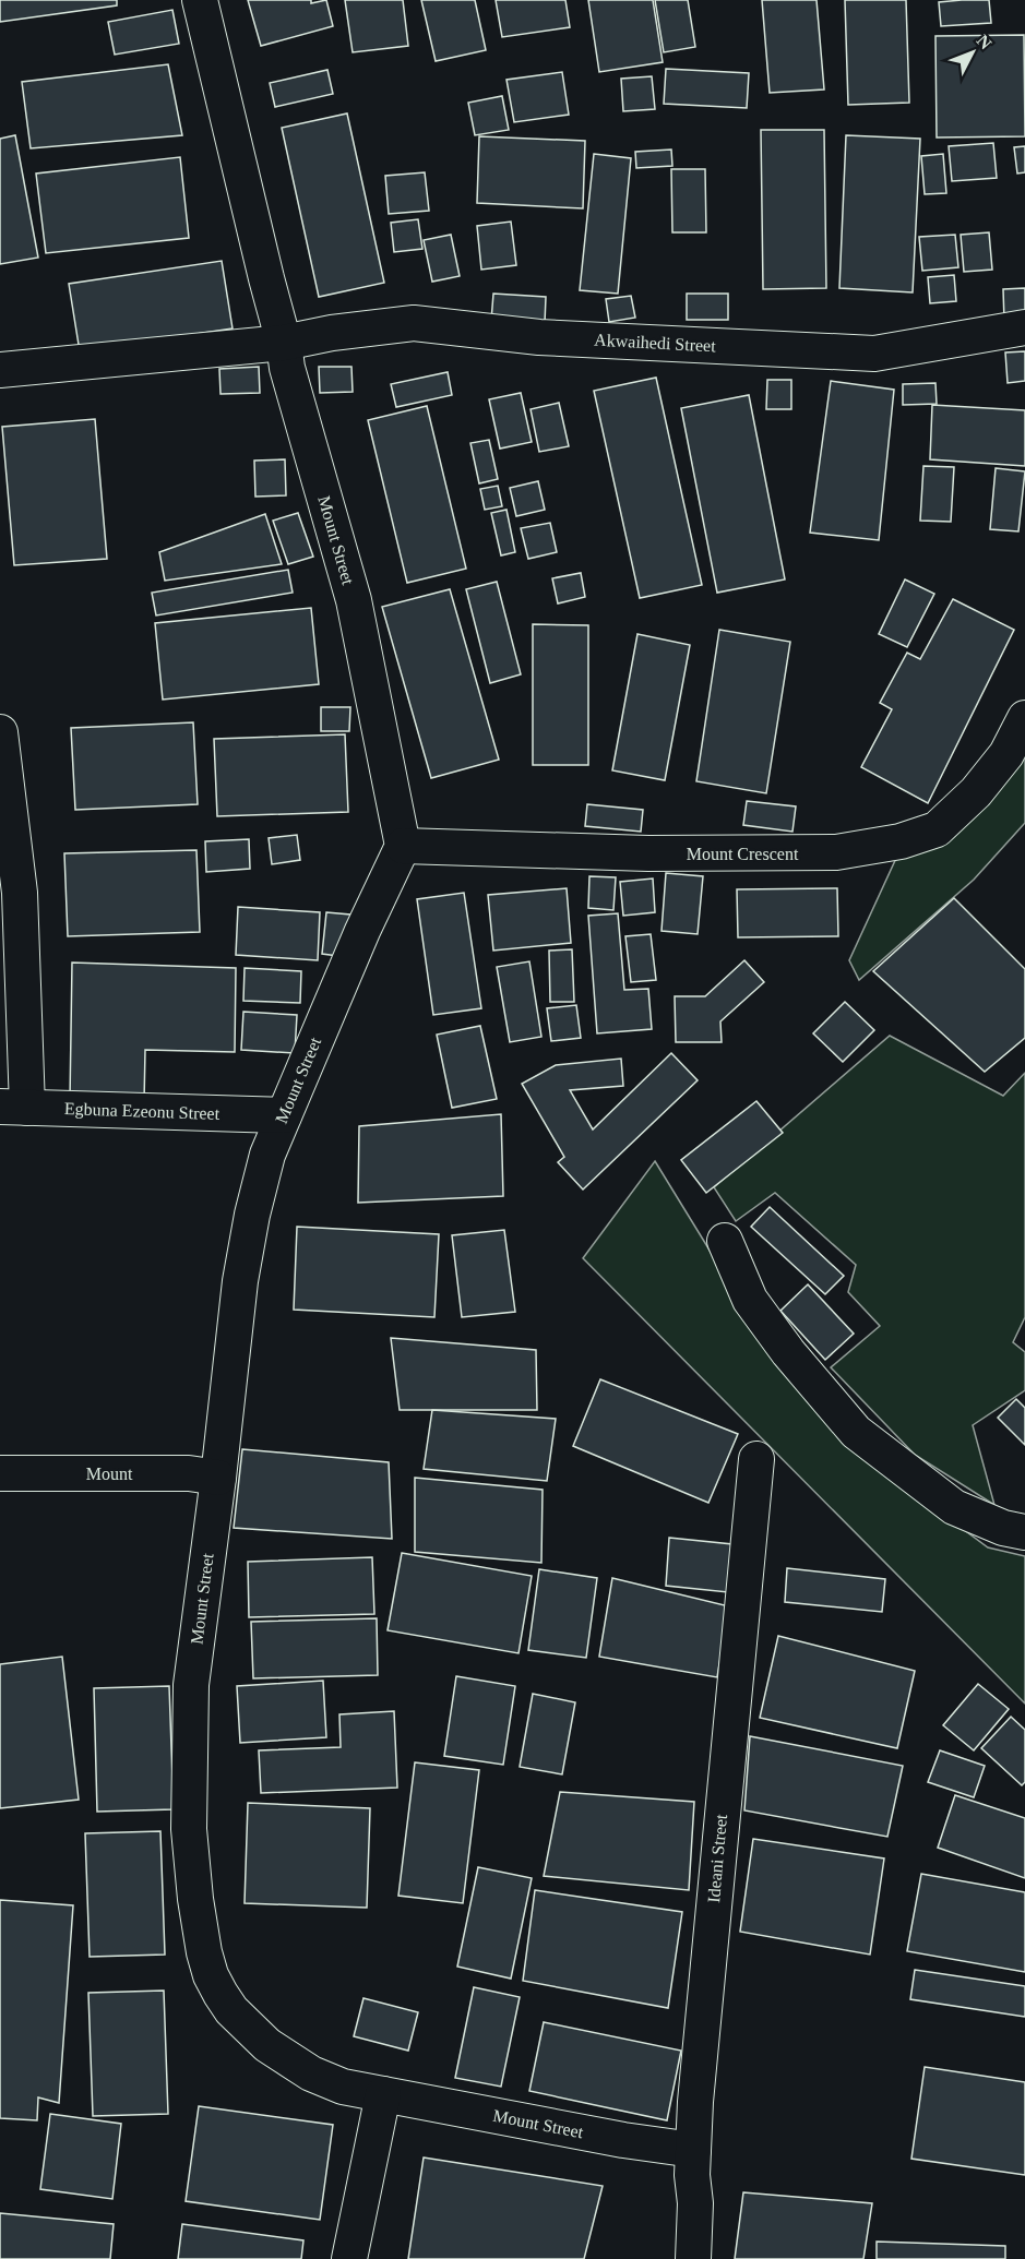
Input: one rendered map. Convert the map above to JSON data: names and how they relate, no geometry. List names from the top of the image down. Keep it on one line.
{"streets":{"street":["Akwaihedi Street","Mount Street","Mount Crescent","Egbuna Ezeonu Street","Mount","Ideani Street"]},"crossings":[["Akwaihedi Street","Mount Street"],["Mount Street","Mount Crescent"],["Mount Street","Egbuna Ezeonu Street"],["Mount Street","Mount"],["Mount Street","Ideani Street"]],"north":"top right"}
